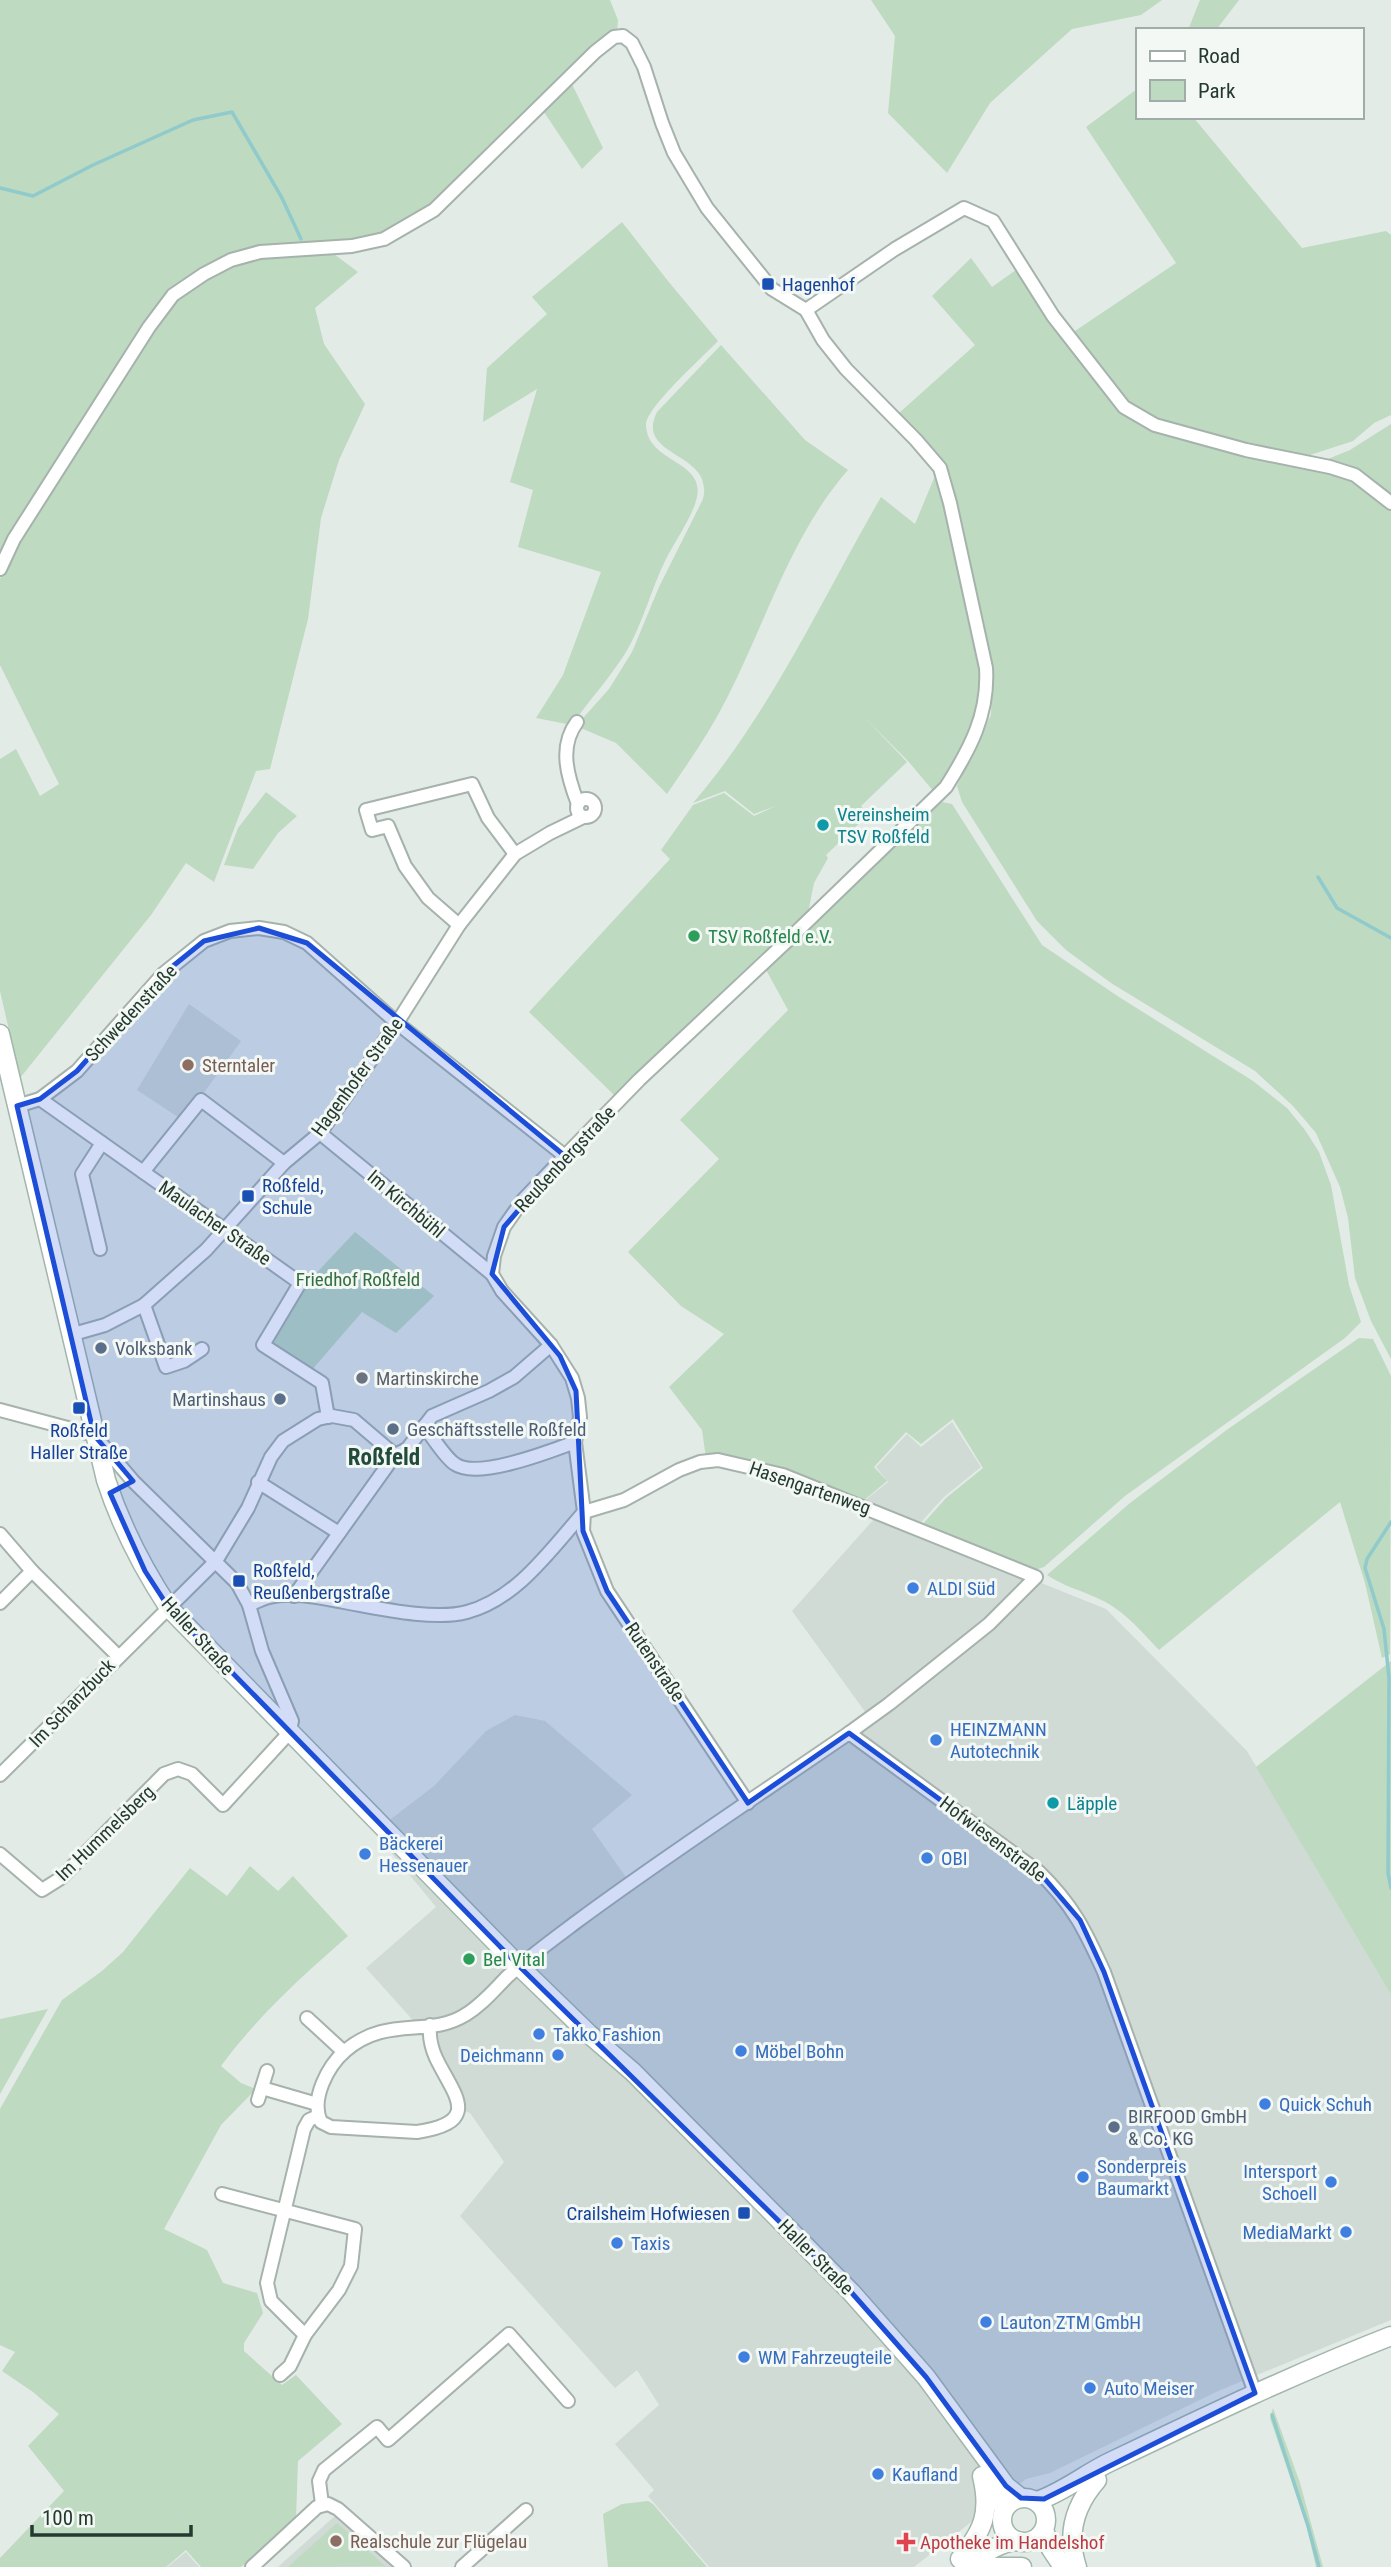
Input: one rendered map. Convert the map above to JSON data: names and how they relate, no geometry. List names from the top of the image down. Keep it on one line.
{"streets":{"main road":["Haller Straße"],"street":["Schwedenstraße","Hagenhofer Straße","Reußenbergstraße","Im Kirchbühl","Maulacher Straße","Hasengartenweg","Rutenstraße","Im Schanzbuck","Im Hummelsberg","Hofwiesenstraße"]},"crossings":[["Schwedenstraße","Hagenhofer Straße"],["Schwedenstraße","Reußenbergstraße"],["Schwedenstraße","Maulacher Straße"],["Hagenhofer Straße","Im Kirchbühl"],["Hagenhofer Straße","Maulacher Straße"],["Hagenhofer Straße","Haller Straße"],["Reußenbergstraße","Im Kirchbühl"],["Hasengartenweg","Rutenstraße"],["Hasengartenweg","Hofwiesenstraße"],["Haller Straße","Im Hummelsberg"]],"districts":["Roßfeld"],"parks":["Friedhof Roßfeld"],"places":{"transit":["Hagenhof","Roßfeld, Schule","Roßfeld Haller Straße","Roßfeld, Reußenbergstraße","Crailsheim Hofwiesen"],"other":["Vereinsheim TSV Roßfeld","TSV Roßfeld e.V.","Sterntaler","Volksbank","Martinskirche","Martinshaus","Geschäftsstelle Roßfeld","ALDI Süd","HEINZMANN Autotechnik","Läpple","Bäckerei Hessenauer","OBI","Bel Vital","Takko Fashion","Möbel Bohn","Deichmann","Quick Schuh","BIRFOOD GmbH & Co. KG","Sonderpreis Baumarkt","Intersport Schoell","MediaMarkt","Taxis","Lauton ZTM GmbH","WM Fahrzeugteile","Auto Meiser","Kaufland","Realschule zur Flügelau"],"health":["Apotheke im Handelshof"]},"legend":["Road","Park"],"scale_bar":"100 m"}
